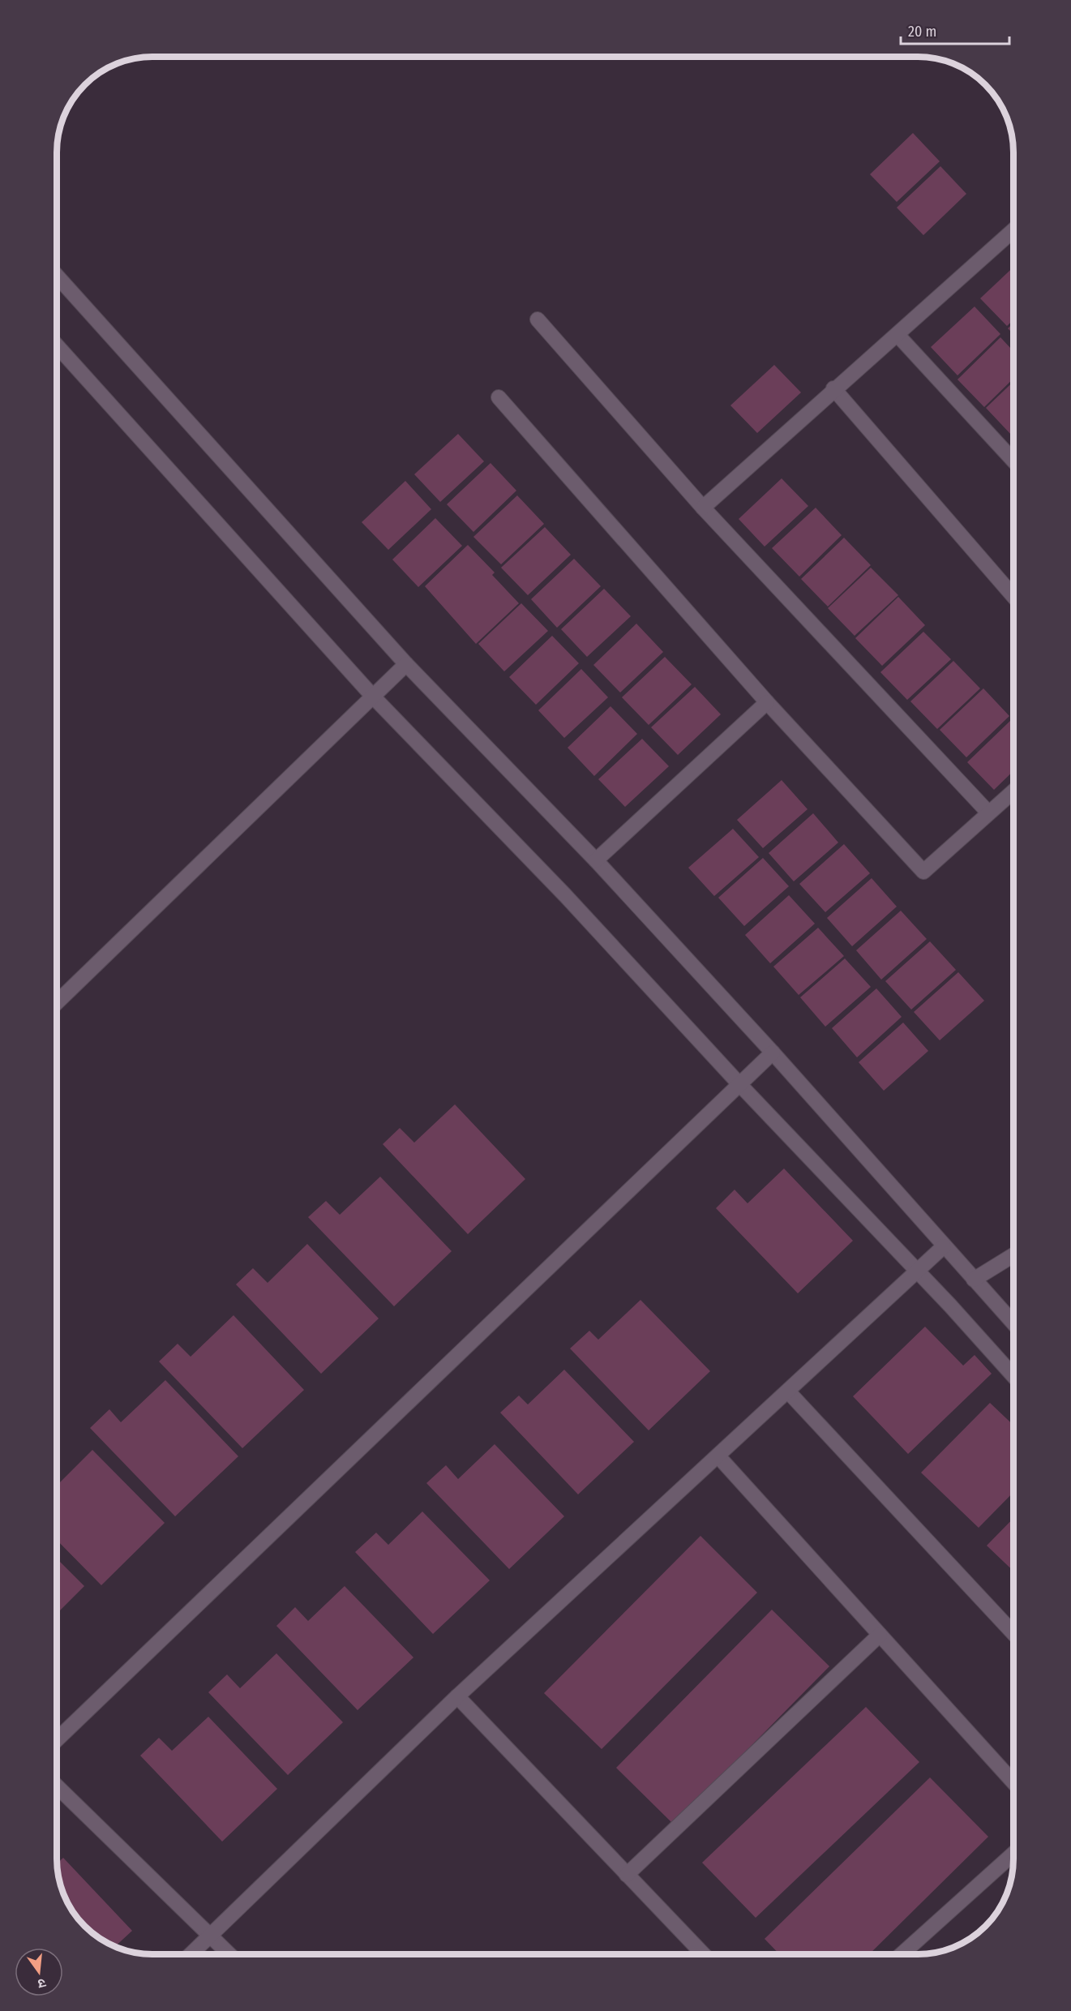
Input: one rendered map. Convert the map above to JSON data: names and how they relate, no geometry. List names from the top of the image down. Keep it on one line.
{"scale_bar":"20 m","north":"bottom"}
